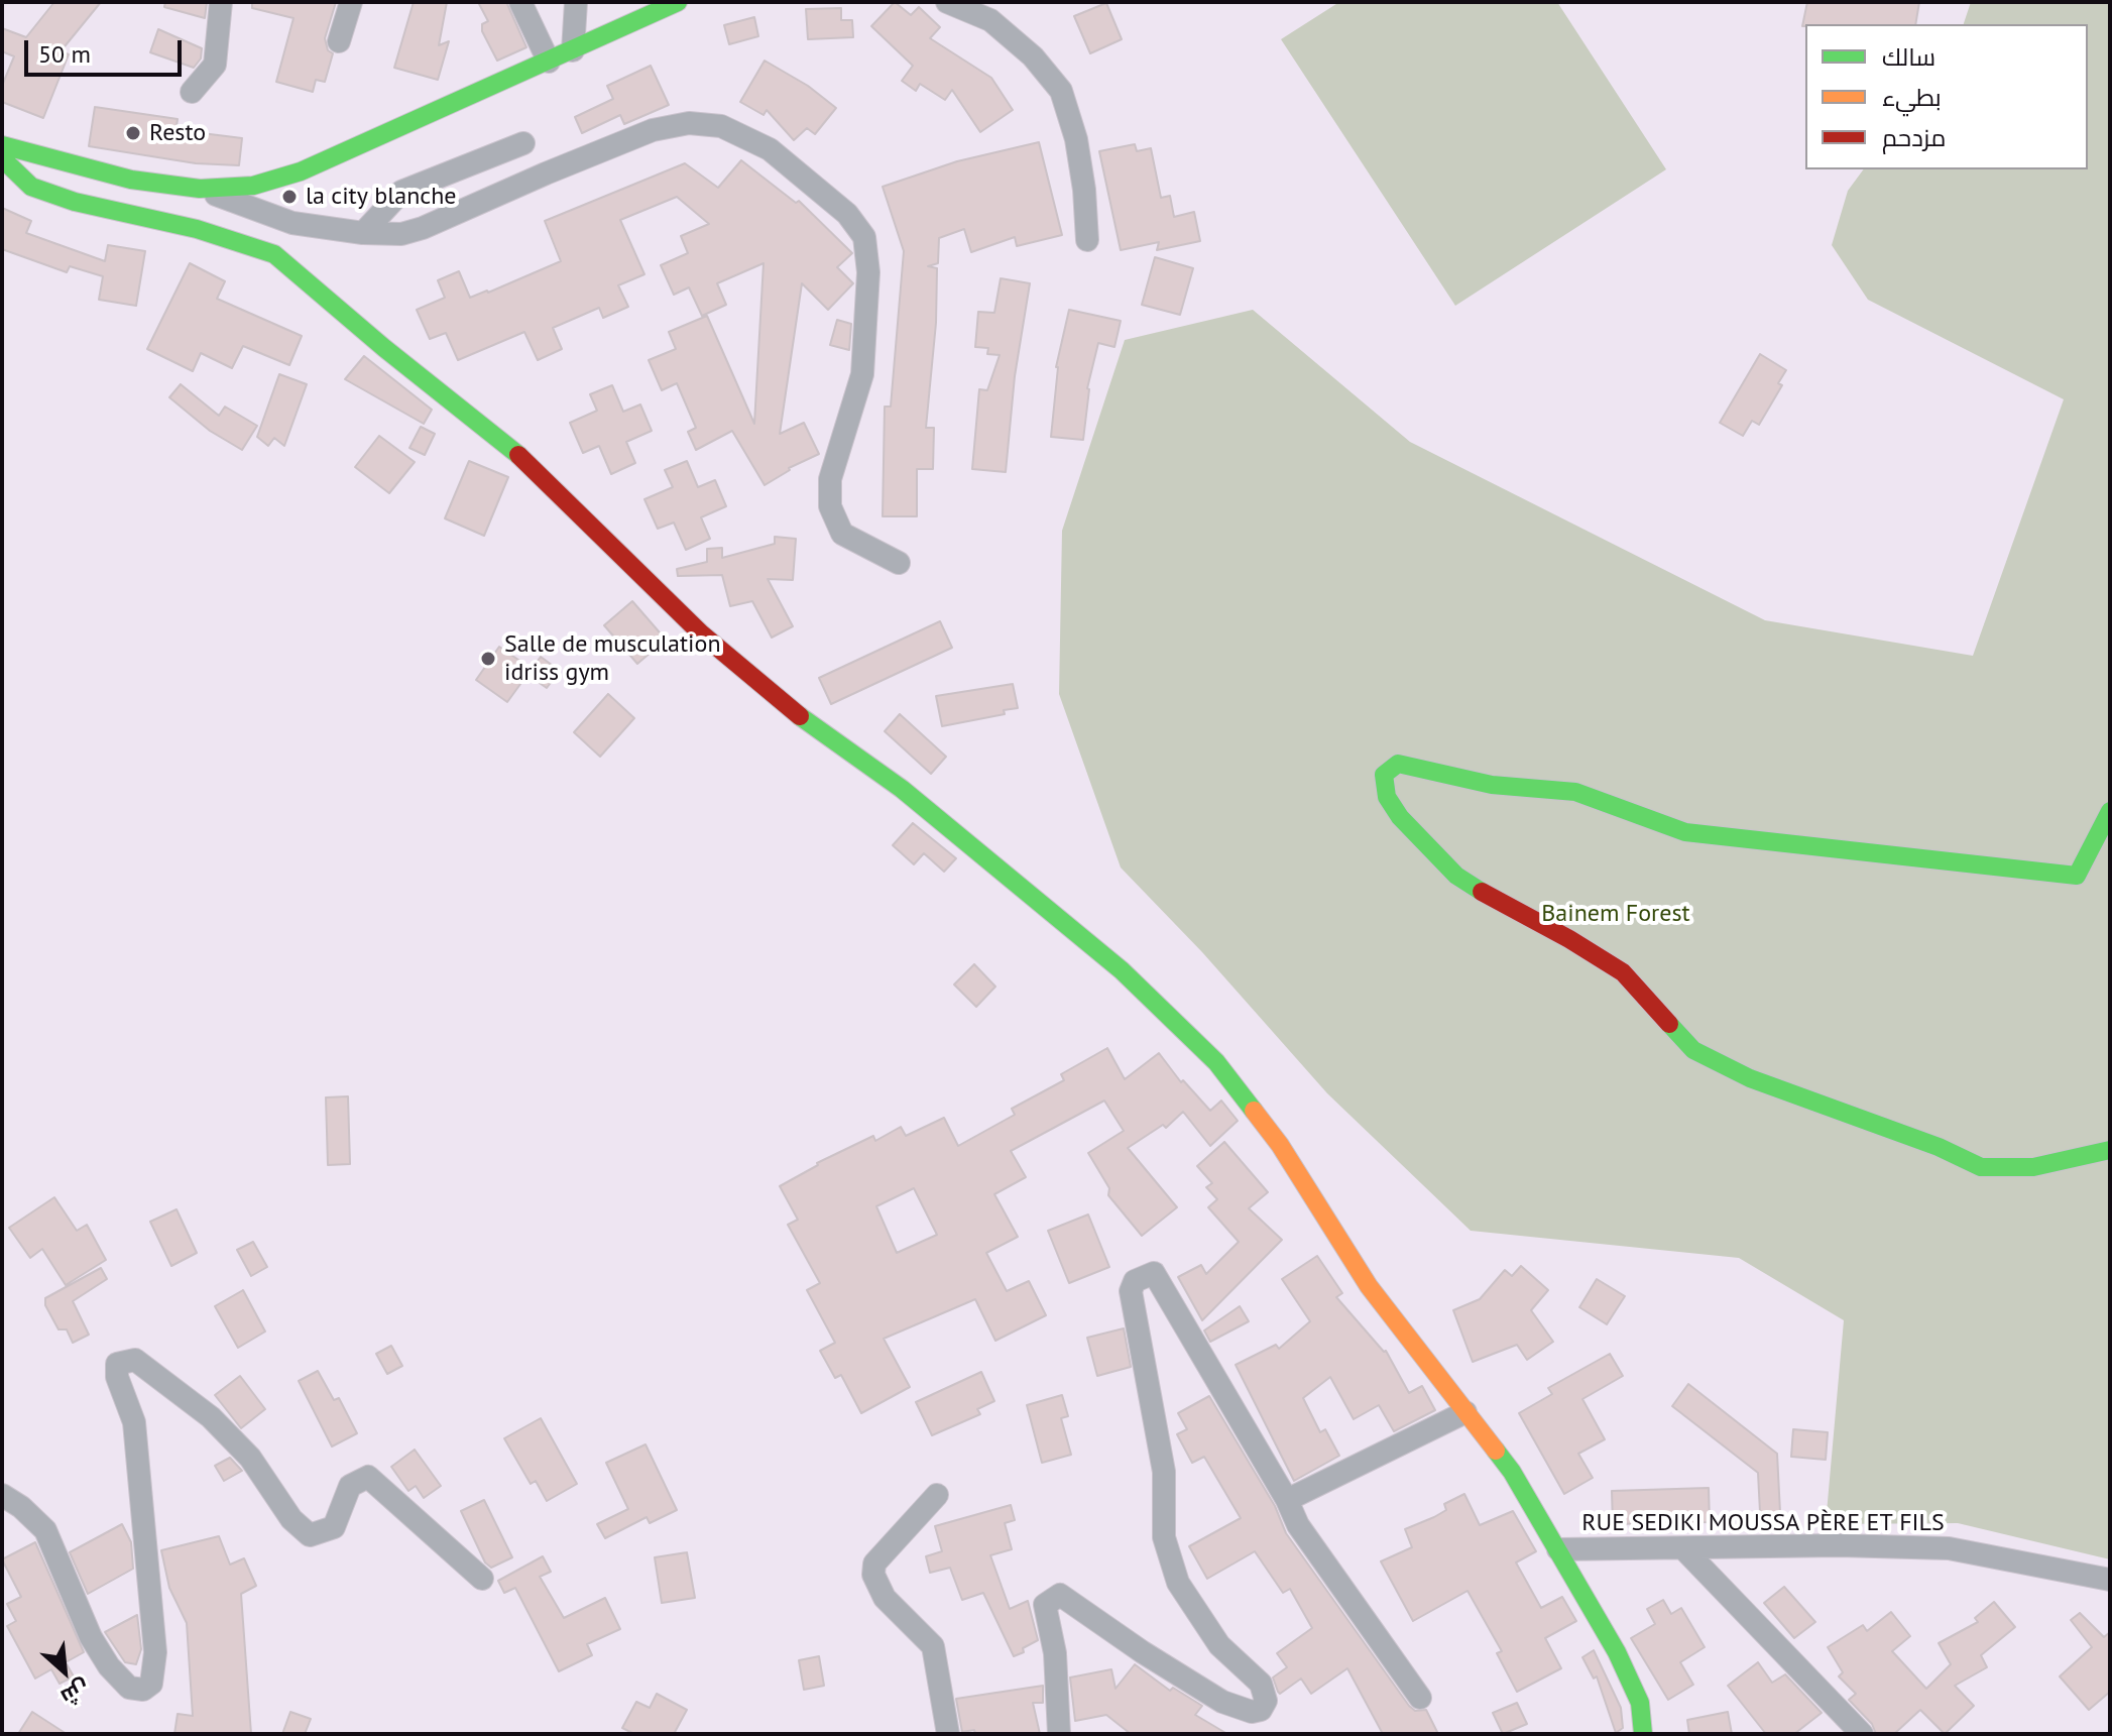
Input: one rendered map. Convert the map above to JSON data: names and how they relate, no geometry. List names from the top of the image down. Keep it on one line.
{"streets":{"street":["RUE SEDIKI MOUSSA PÈRE ET FILS"]},"parks":["Bainem Forest"],"places":["Resto","la city blanche","Salle de musculation idriss gym"],"legend":["سالك","بطيء","مزدحم"],"scale_bar":"50 m","north":"bottom right"}
